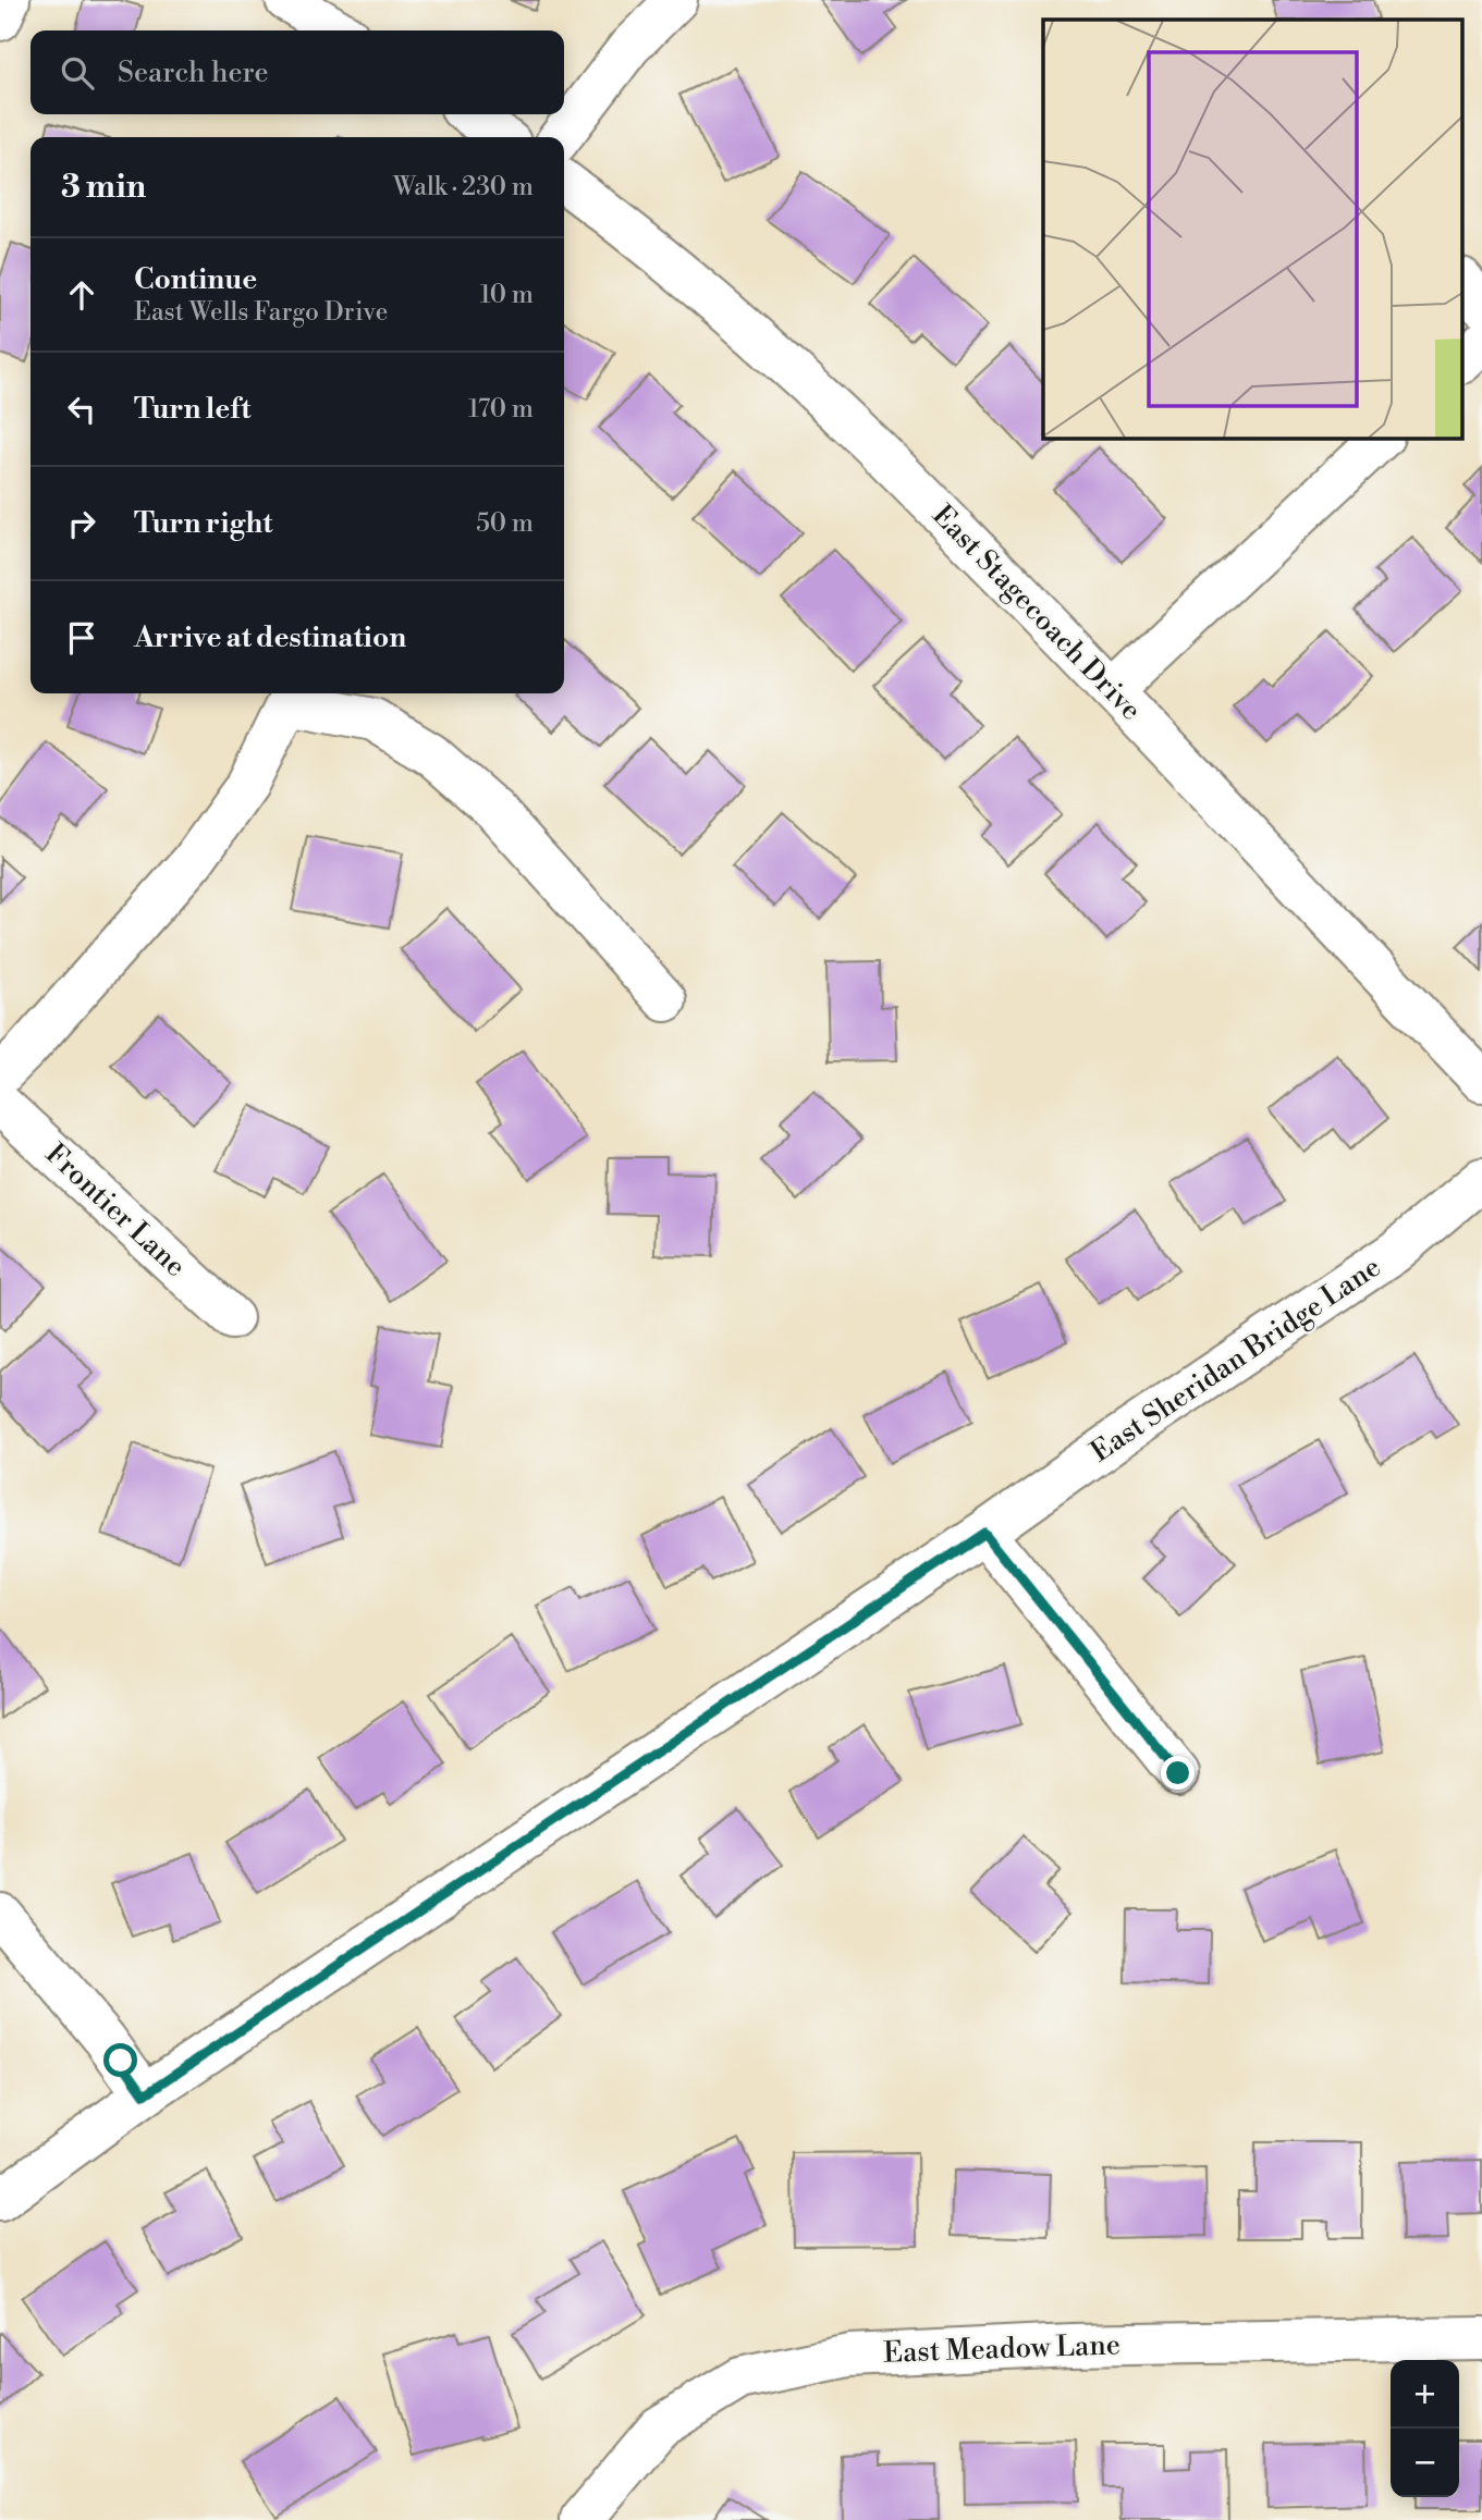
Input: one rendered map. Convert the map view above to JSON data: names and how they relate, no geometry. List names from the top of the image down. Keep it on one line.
{"streets":{"street":["East Stagecoach Drive","Frontier Lane","East Sheridan Bridge Lane","East Meadow Lane"]},"page":{"search":"Search here","heading":["3 min","Walk · 230 m"],"list":[["Continue","East Wells Fargo Drive","10 m"],["Turn left","170 m"],["Turn right","50 m"],"Arrive at destination"],"map_buttons":["+","−"]}}
